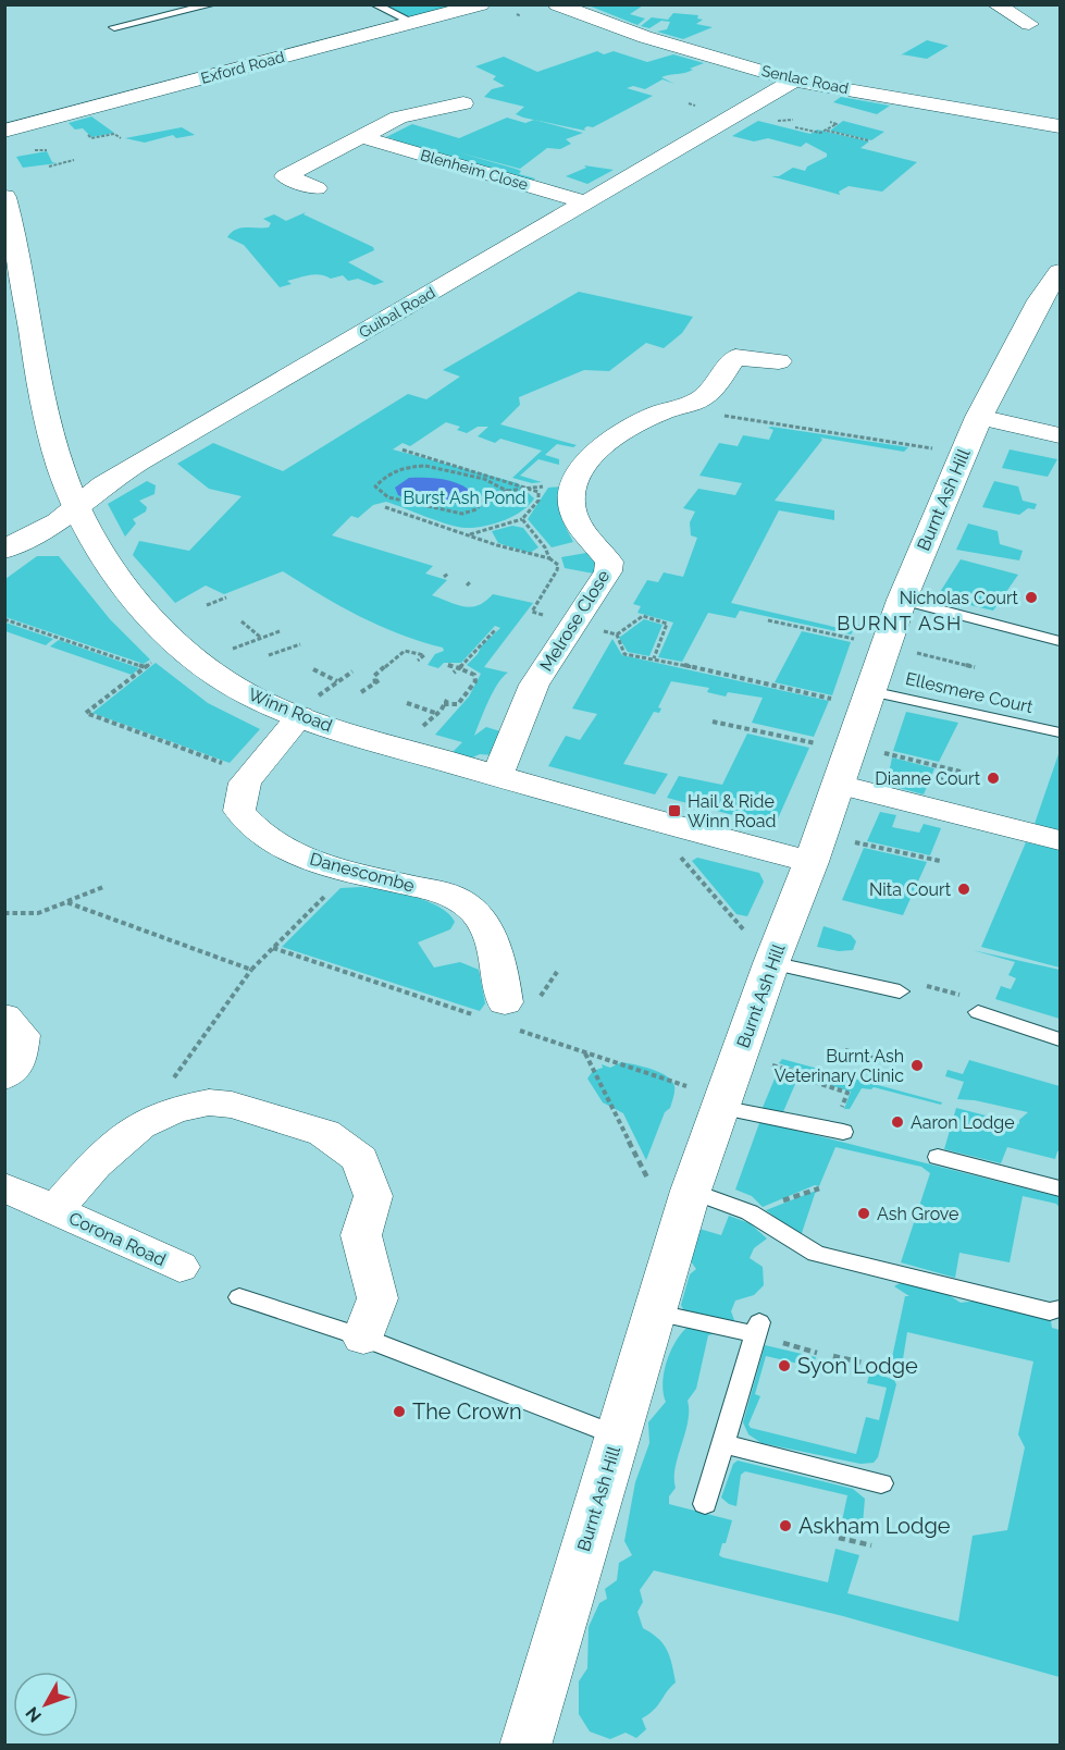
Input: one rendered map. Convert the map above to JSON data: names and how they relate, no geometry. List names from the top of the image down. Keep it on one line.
{"streets":{"street":["Exford Road","Senlac Road","Blenheim Close","Guibal Road","Burnt Ash Hill","Melrose Close","Winn Road","Danescombe","Corona Road"],"lane":["Ellesmere Court"]},"crossings":[["Senlac Road","Guibal Road"],["Blenheim Close","Guibal Road"],["Guibal Road","Winn Road"],["Burnt Ash Hill","Ellesmere Court"],["Burnt Ash Hill","Winn Road"],["Melrose Close","Winn Road"],["Winn Road","Danescombe"]],"districts":["BURNT ASH"],"parks":["Burst Ash Pond"],"places":{"other":["Nicholas Court","Dianne Court","Nita Court","Burnt Ash Veterinary Clinic","Aaron Lodge","Ash Grove","Syon Lodge","The Crown","Askham Lodge"],"transit":["Hail & Ride Winn Road"]},"north":"bottom left"}
